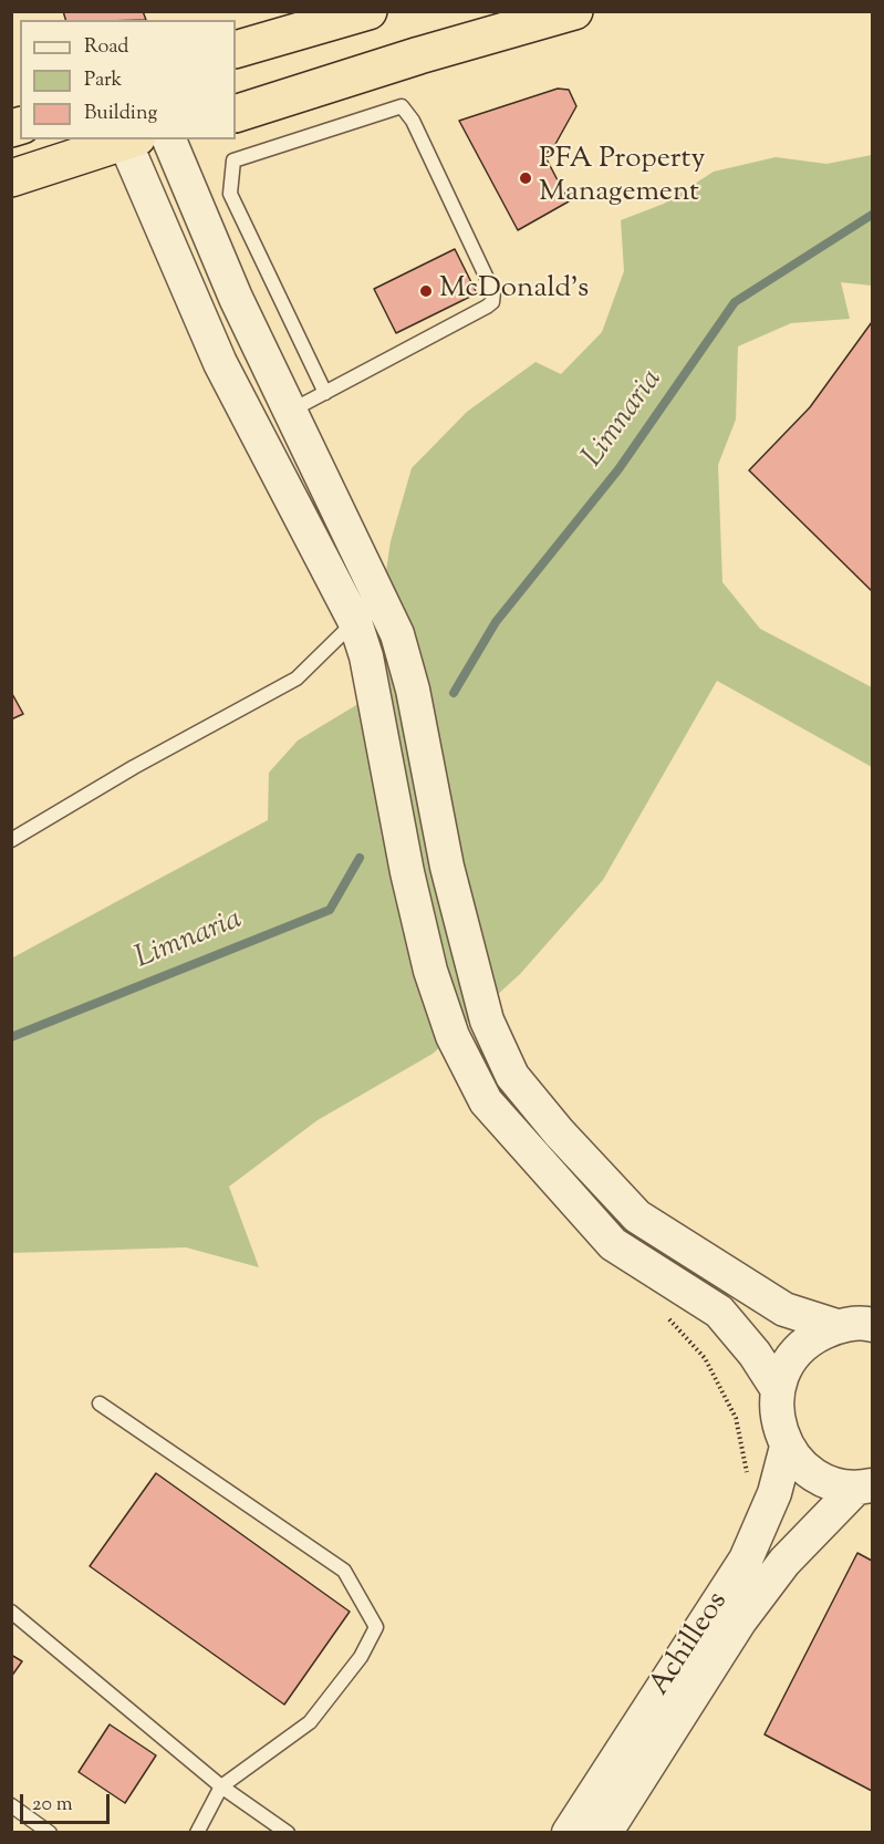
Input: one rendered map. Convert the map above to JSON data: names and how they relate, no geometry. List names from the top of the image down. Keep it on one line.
{"streets":{"street":["Achilleos"]},"water":["Limnaria"],"places":["PFA Property Management","McDonald's"],"legend":["Road","Park","Building"],"scale_bar":"20 m"}
